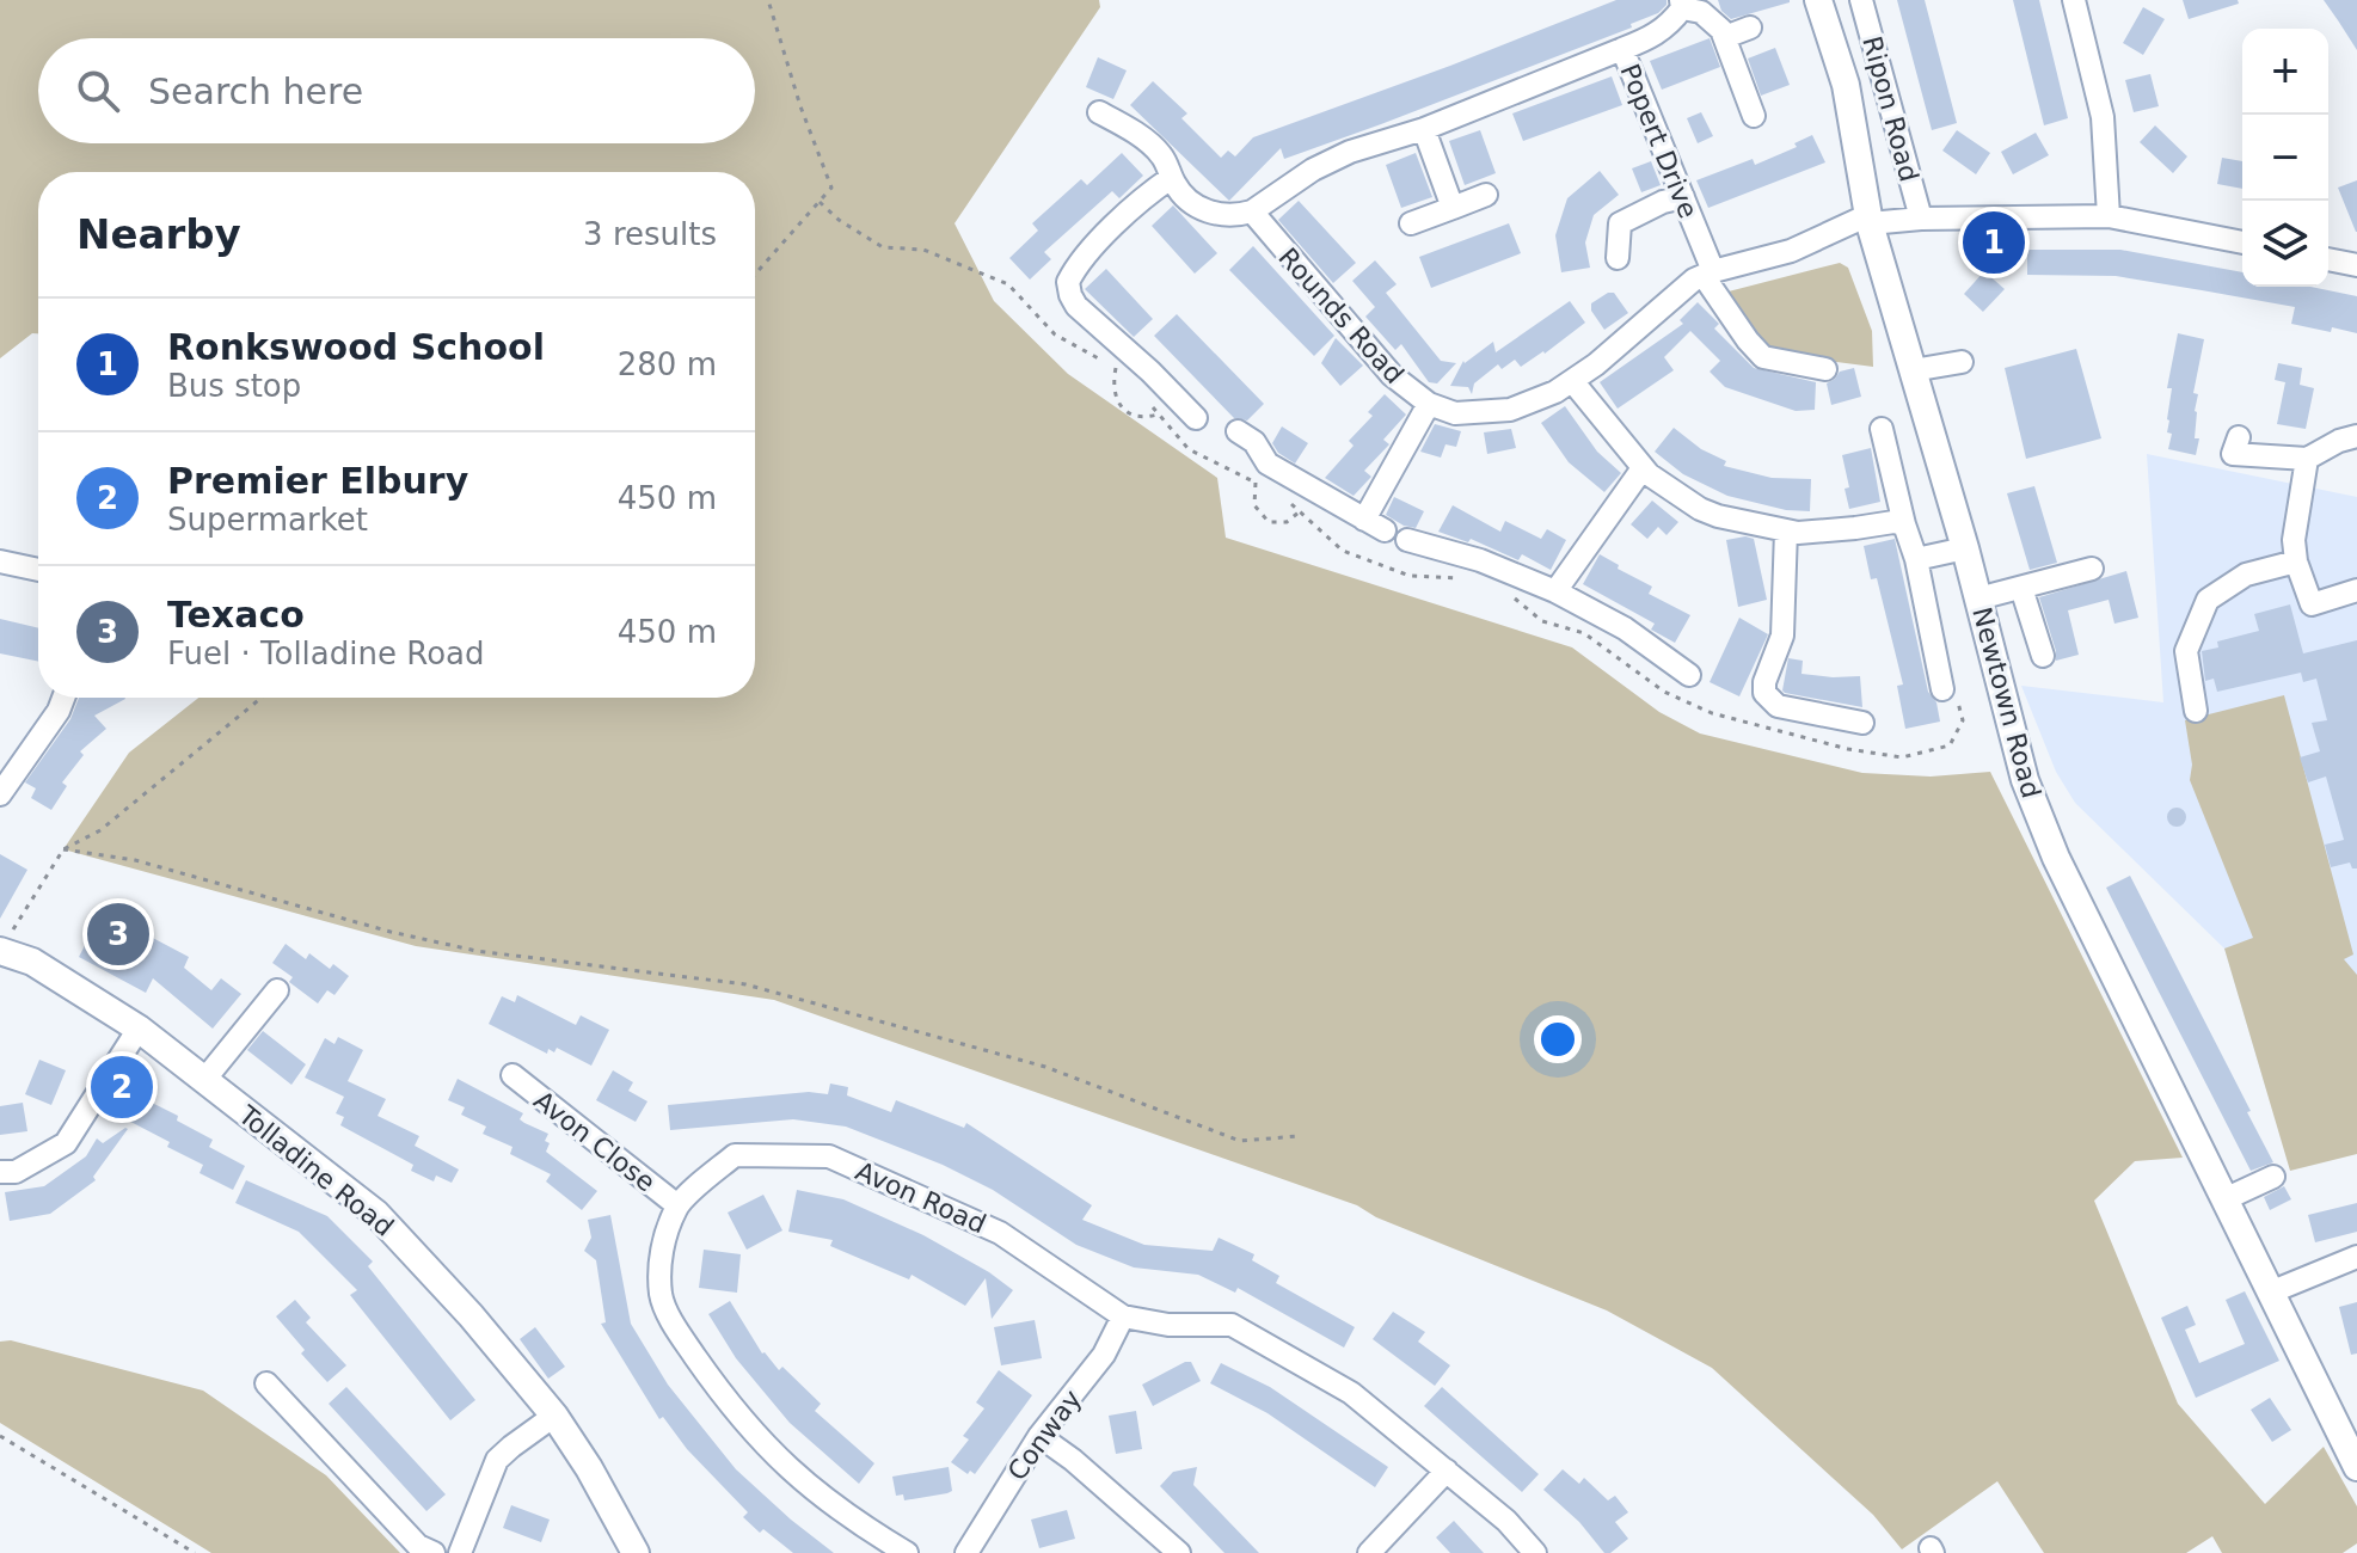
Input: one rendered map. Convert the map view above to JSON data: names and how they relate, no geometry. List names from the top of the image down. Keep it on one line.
{"streets":{"main road":["Newtown Road","Tolladine Road"],"street":["Ripon Road","Popert Drive","Rounds Road","Avon Close","Avon Road","Conway"]},"crossings":[["Ripon Road","Rounds Road"],["Popert Drive","Rounds Road"],["Rounds Road","Newtown Road"],["Avon Close","Avon Road"],["Avon Road","Conway"]],"page":{"map_buttons":["+","−"],"search":"Search here","heading":["Nearby","3 results"],"pins":["1","3","2"],"list":[{"mark":"1","name":"Ronkswood School","note":"Bus stop","value":"280 m"},{"mark":"2","name":"Premier Elbury","note":"Supermarket","value":"450 m"},{"mark":"3","name":"Texaco","note":"Fuel · Tolladine Road","value":"450 m"}]}}
